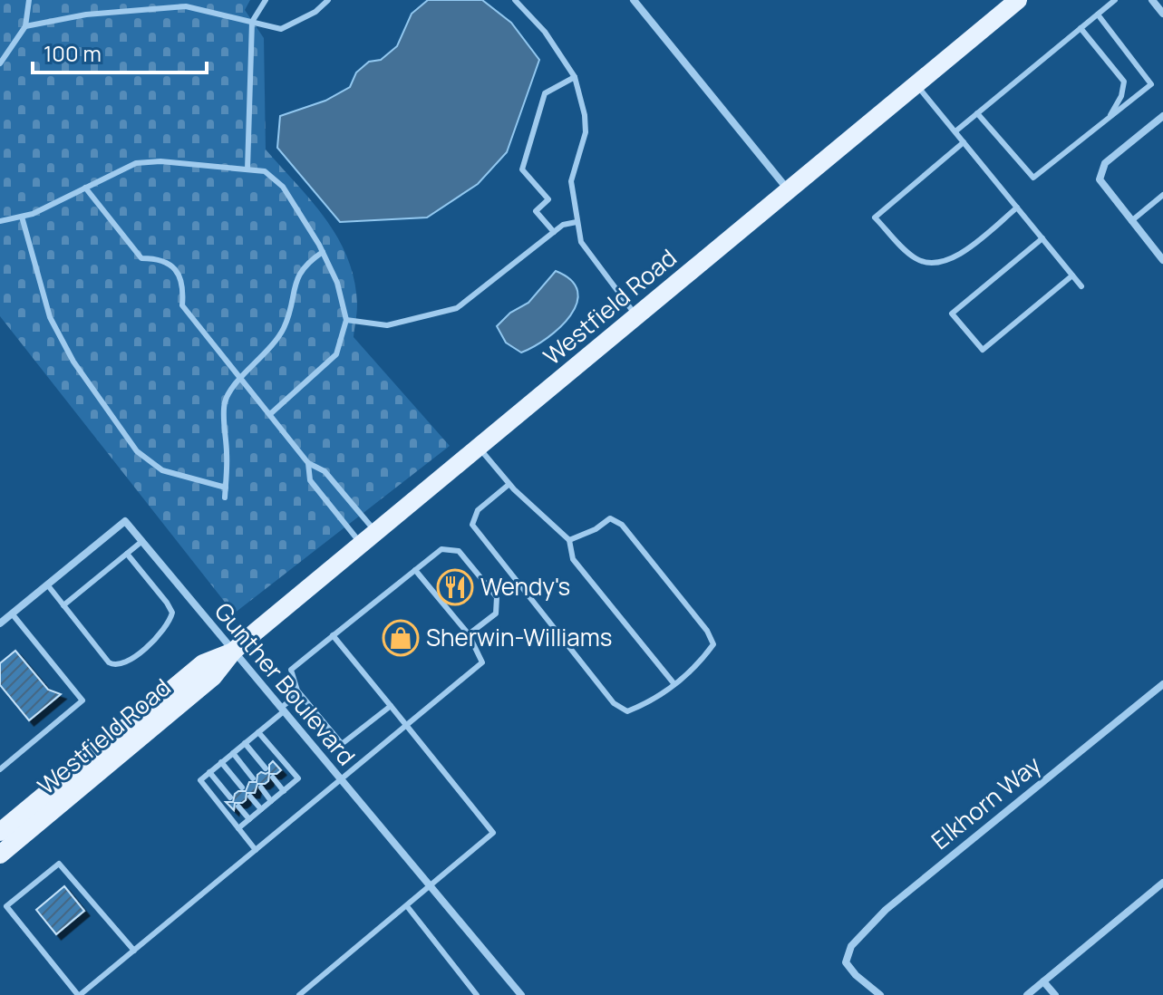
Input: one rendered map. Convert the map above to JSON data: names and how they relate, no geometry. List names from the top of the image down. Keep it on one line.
{"streets":{"main road":["Westfield Road"],"street":["Gunther Boulevard","Elkhorn Way"]},"crossings":[["Westfield Road","Gunther Boulevard"]],"places":{"restaurant":["Wendy's"],"shop":["Sherwin-Williams"]},"scale_bar":"100 m"}
